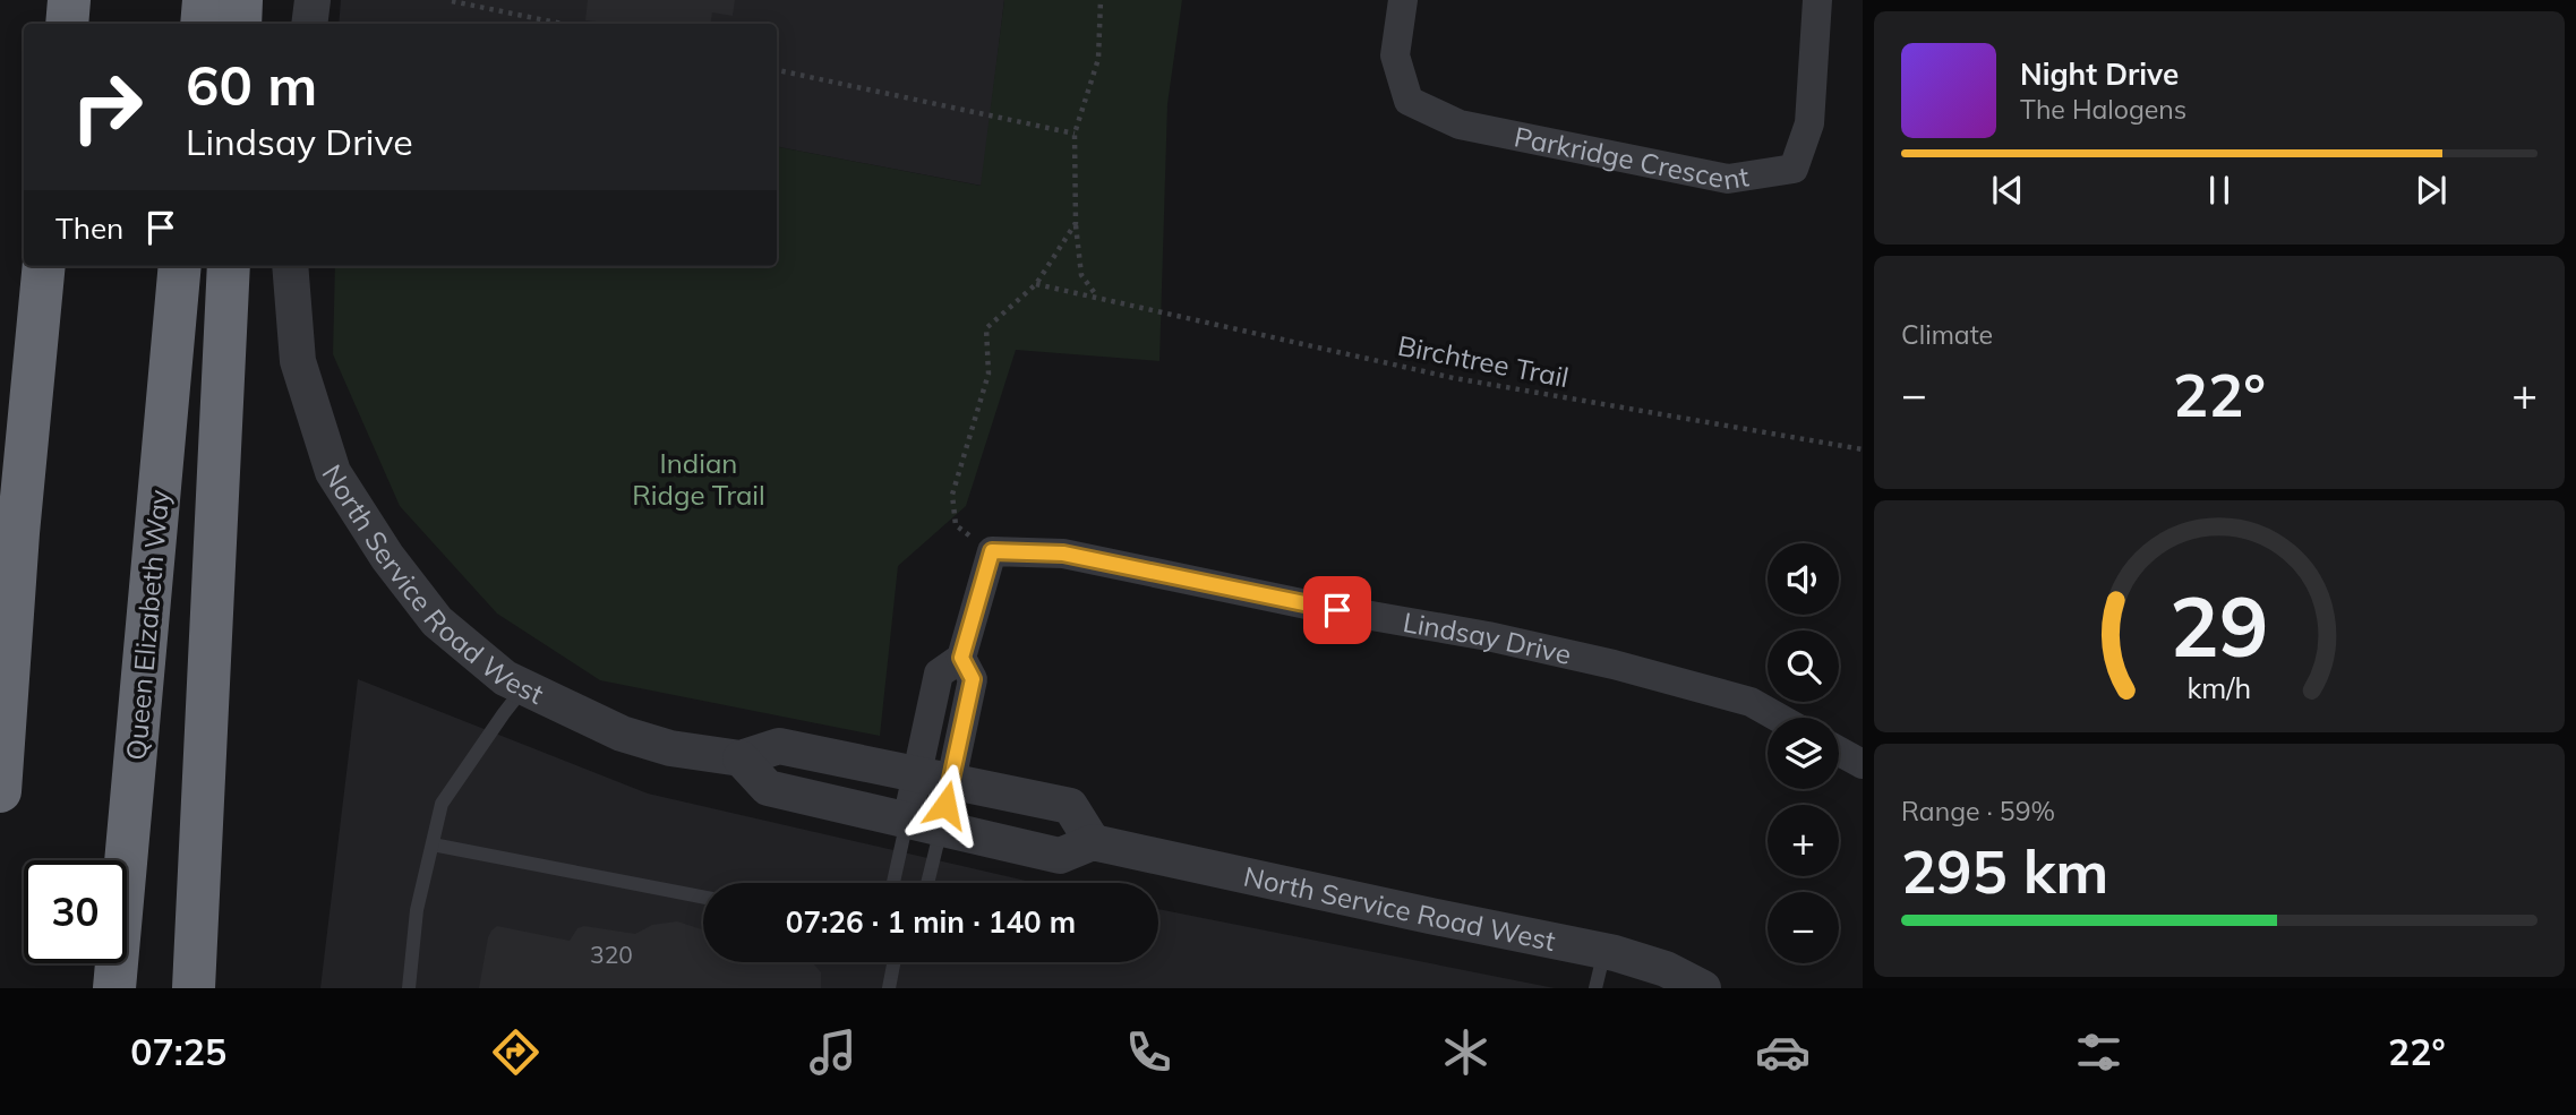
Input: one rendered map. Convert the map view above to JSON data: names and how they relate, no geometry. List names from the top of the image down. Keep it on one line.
{"streets":{"highway":["Queen Elizabeth Way"],"street":["Parkridge Crescent","North Service Road West","Lindsay Drive"],"path":["Birchtree Trail"]},"parks":["Indian Ridge Trail"],"house_numbers":["320"],"page":{"turn":["60 m","Lindsay Drive"],"song":["Night Drive","The Halogens"],"then":"Then","tile":["Climate",["Range · 59%","295 km"]],"heat":["−","22°","+"],"map_buttons":["+","−"],"limit":"30","trip":"07:26 · 1 min · 140 m","tabs":["07:25","22°"],"gauge":["29","km/h"]}}
